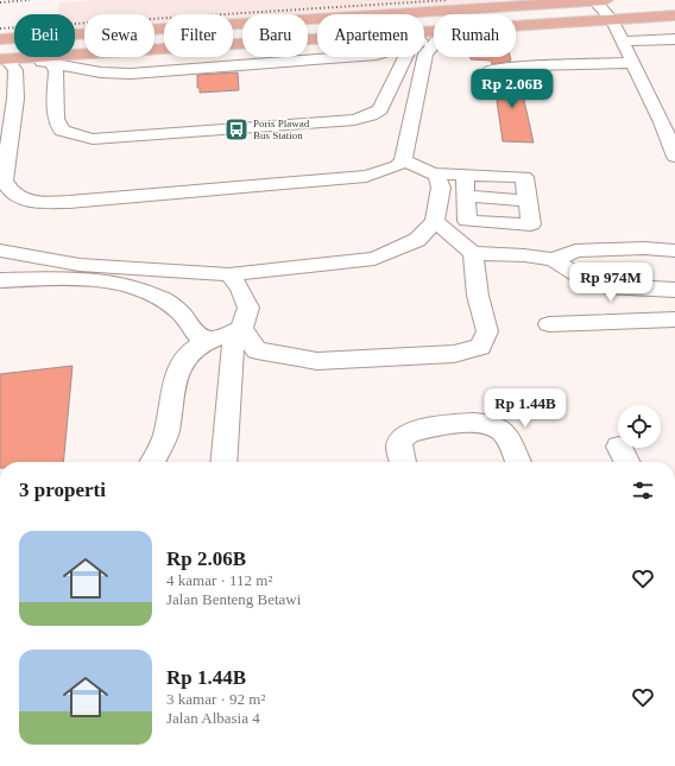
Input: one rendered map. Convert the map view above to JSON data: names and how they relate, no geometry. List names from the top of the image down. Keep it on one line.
{"places":{"bus stop":["Poris Plawad Bus Station"]},"page":{"chip":["Beli","Sewa","Filter","Baru","Apartemen","Rumah"],"price":["Rp 2.06B","Rp 974M","Rp 1.44B"],"heading":"3 properti","list":[{"name":"Rp 2.06B","note":"4 kamar · 112 m² · Jalan Benteng Betawi"},{"name":"Rp 1.44B","note":"3 kamar · 92 m² · Jalan Albasia 4"}]}}
